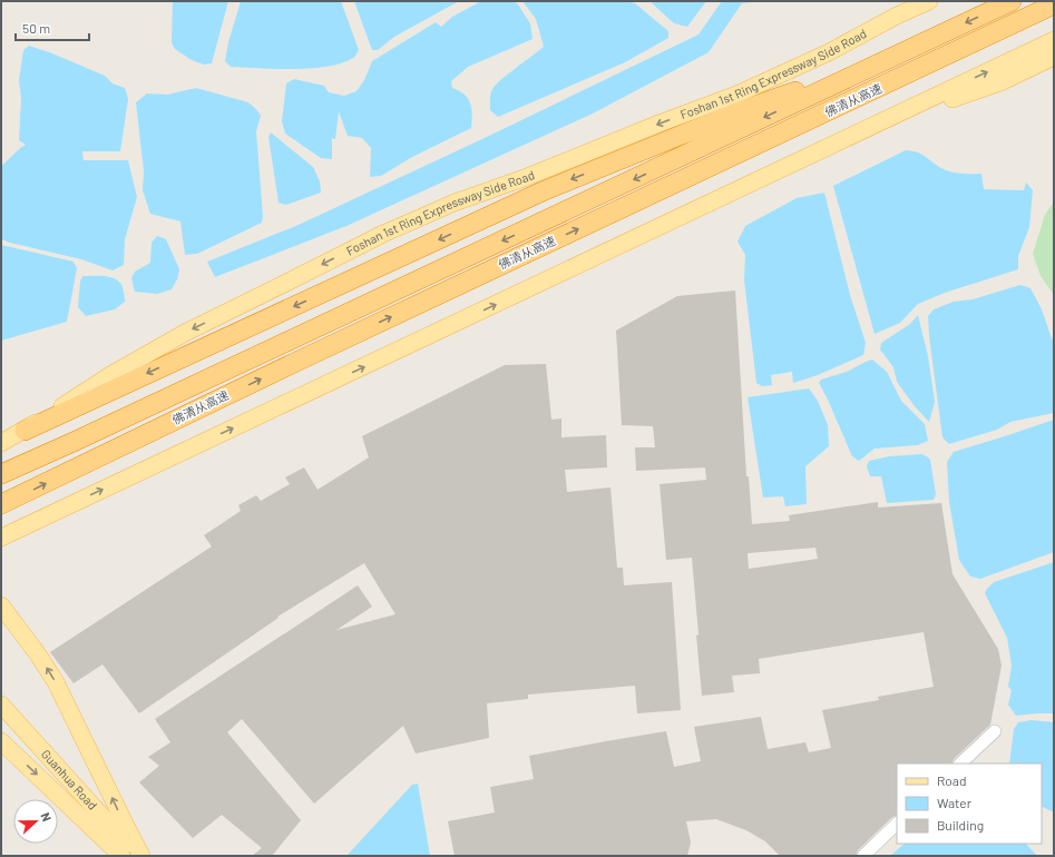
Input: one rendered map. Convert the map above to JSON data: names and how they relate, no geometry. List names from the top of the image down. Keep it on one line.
{"streets":{"highway":["佛清从高速"],"main road":["Foshan 1st Ring Expressway Side Road","Guanhua Road"]},"legend":["Road","Water","Building"],"scale_bar":"50 m","north":"right"}
